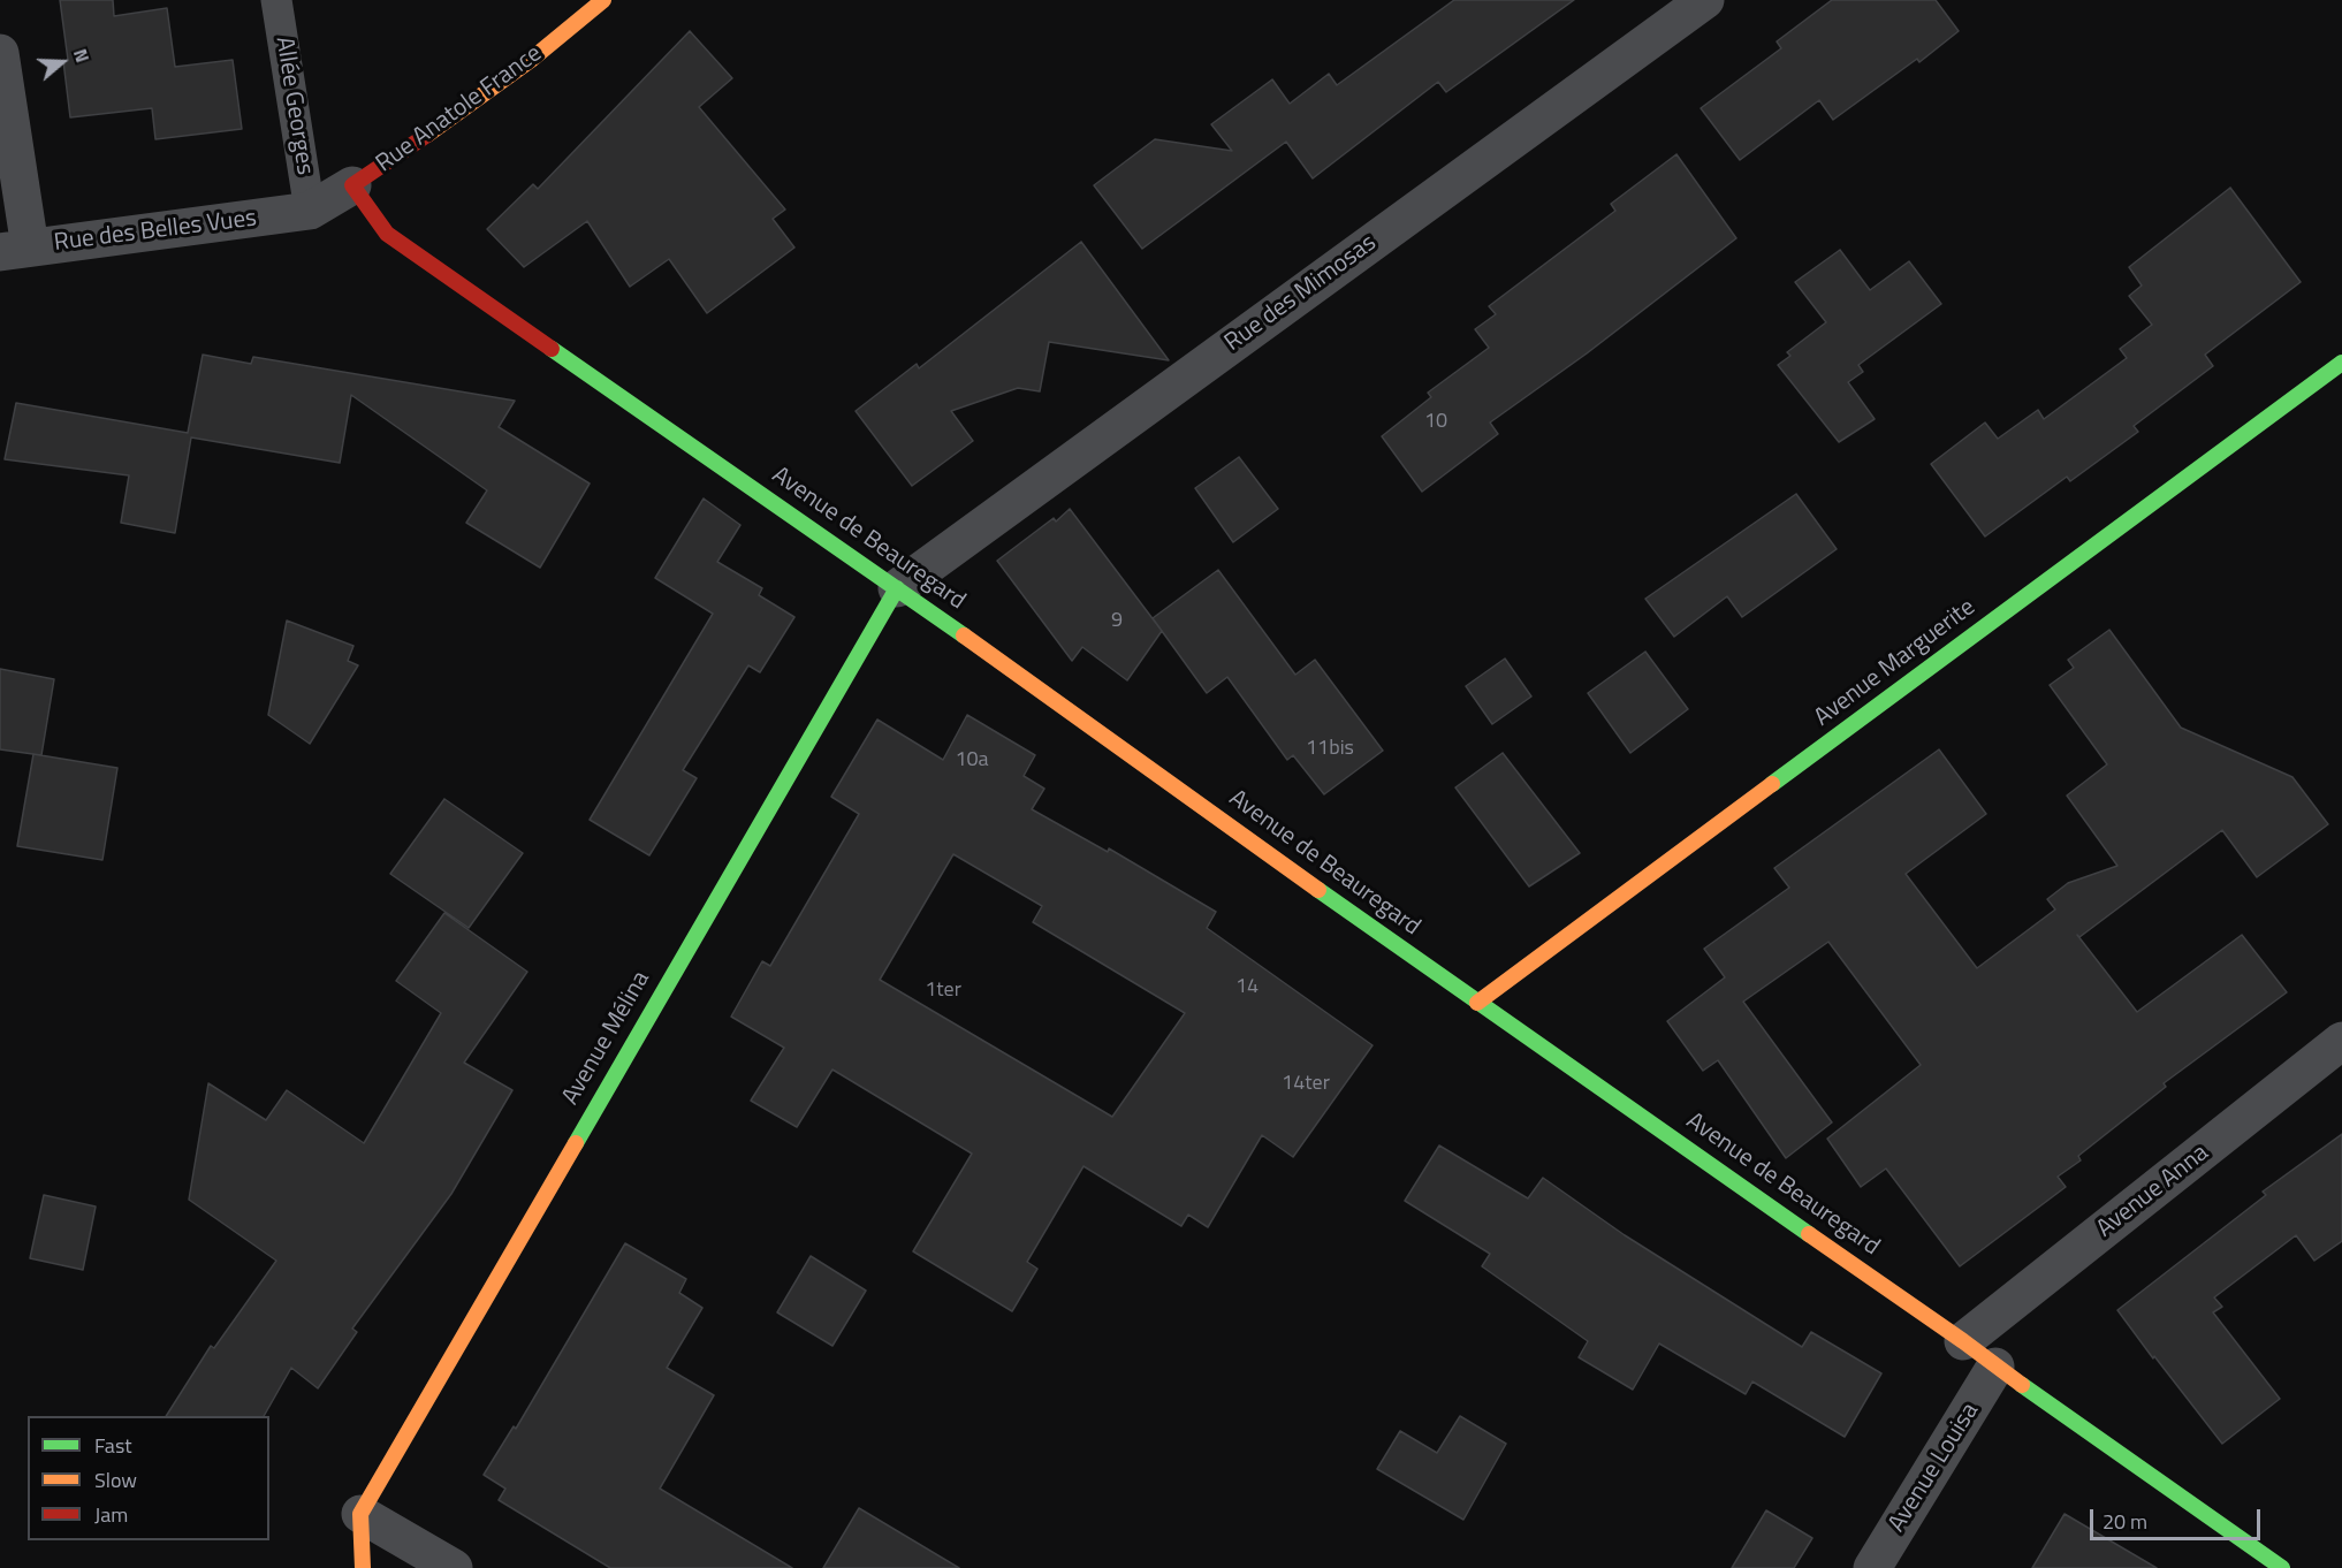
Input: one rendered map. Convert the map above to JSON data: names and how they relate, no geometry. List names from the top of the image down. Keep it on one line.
{"streets":{"street":["Rue Anatole France","Rue des Belles Vues","Rue des Mimosas","Avenue de Beauregard","Avenue Marguerite","Avenue Mélina","Avenue Anna","Avenue Louisa"],"lane":["Allée Georges"]},"crossings":[["Allée Georges","Rue Anatole France"],["Allée Georges","Rue des Belles Vues"],["Rue Anatole France","Rue des Belles Vues"],["Rue Anatole France","Avenue de Beauregard"],["Rue des Mimosas","Avenue de Beauregard"],["Rue des Mimosas","Avenue Mélina"],["Avenue de Beauregard","Avenue Marguerite"],["Avenue de Beauregard","Avenue Mélina"],["Avenue de Beauregard","Avenue Anna"],["Avenue de Beauregard","Avenue Louisa"]],"house_numbers":["10","9","11bis","10a","14","1ter","14ter"],"legend":["Fast","Slow","Jam"],"scale_bar":"20 m","north":"right"}
